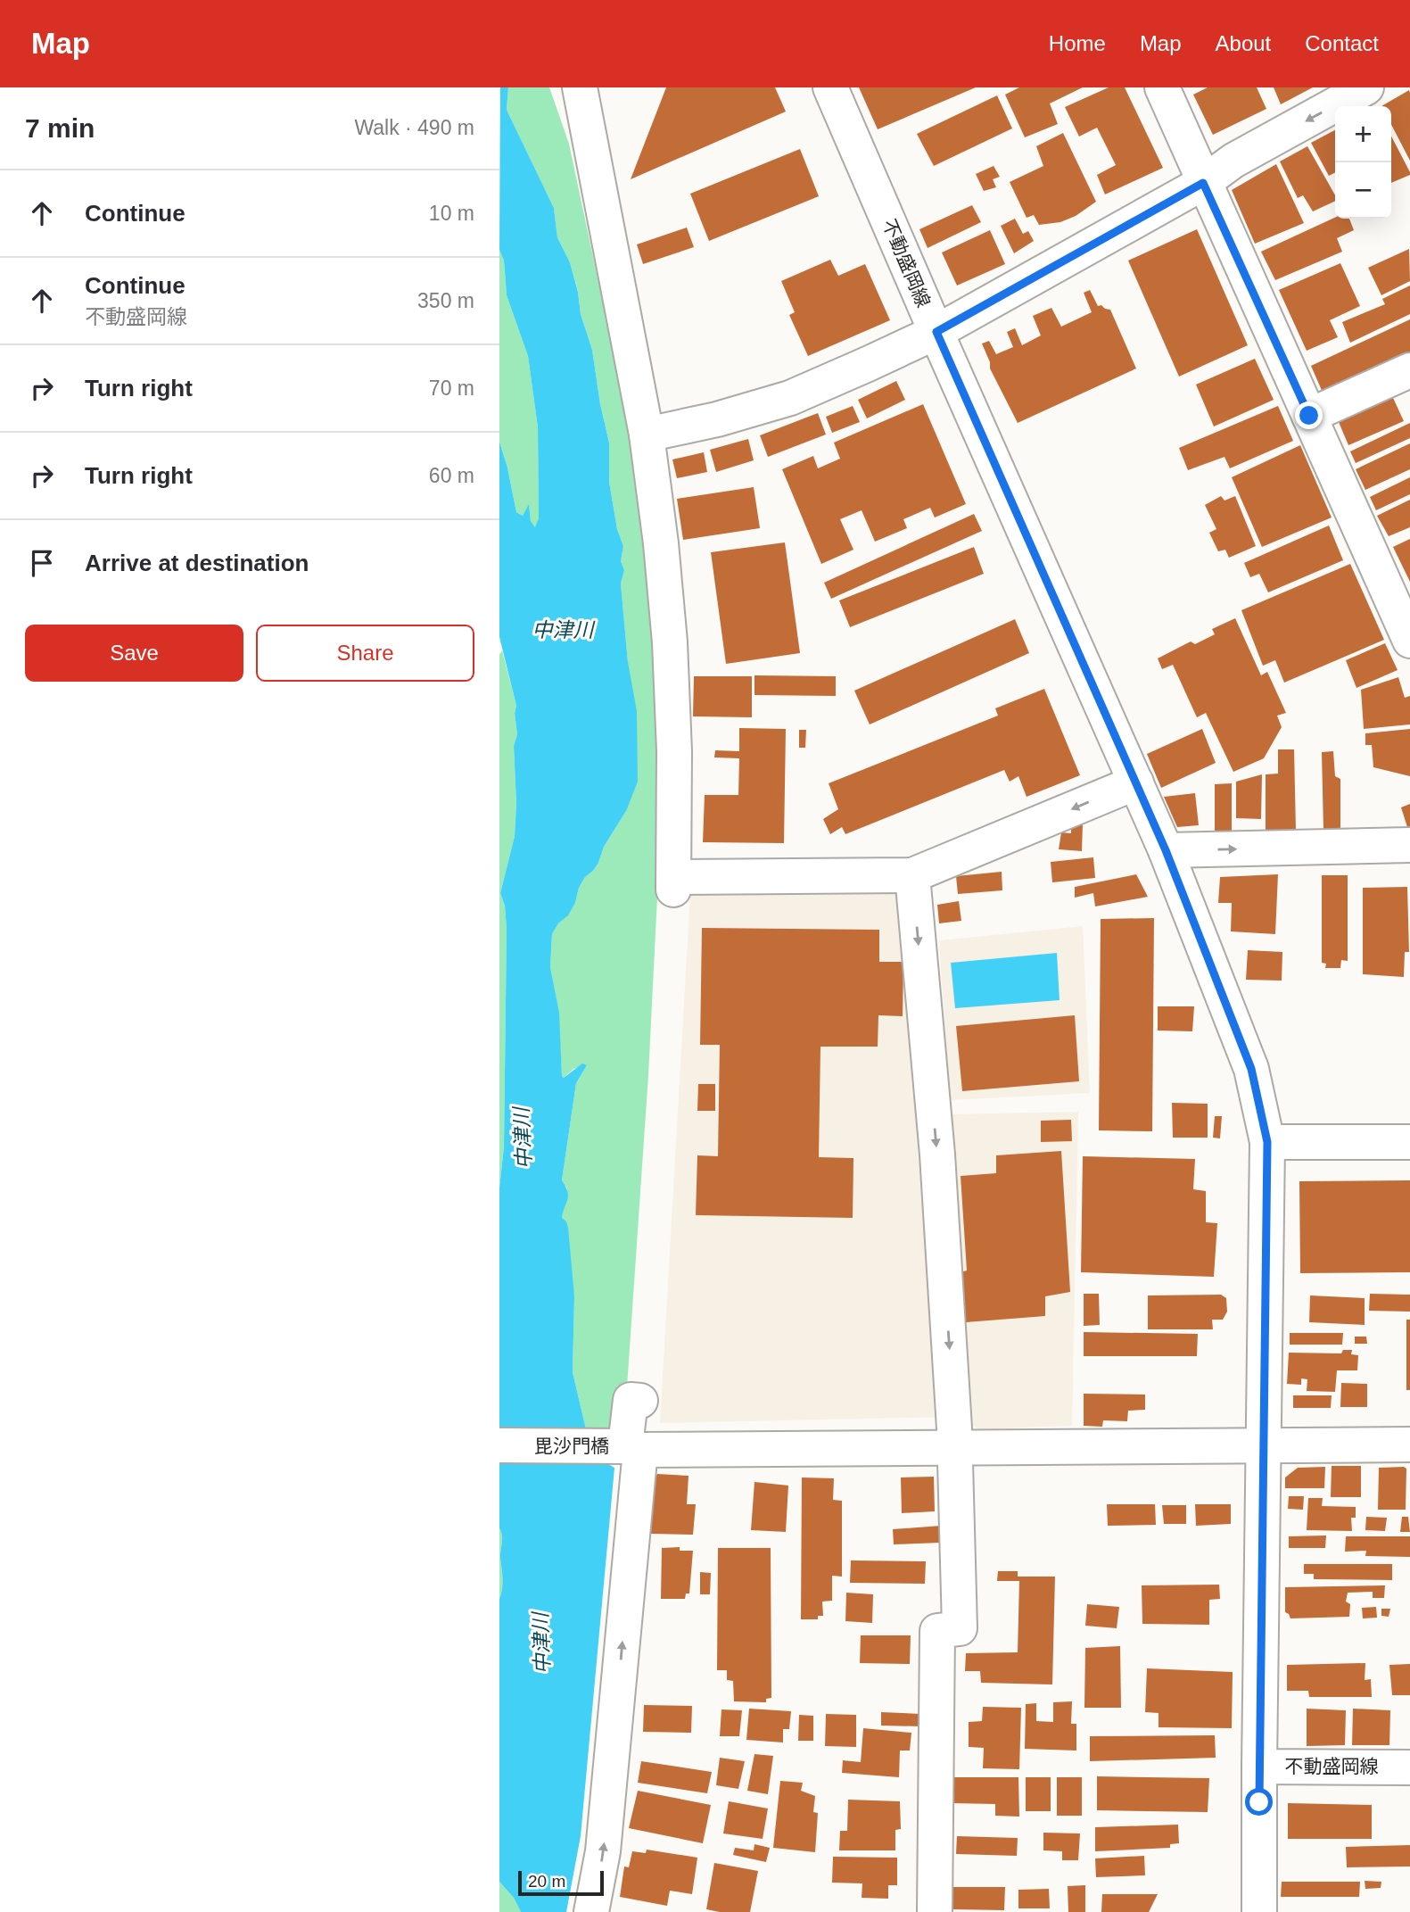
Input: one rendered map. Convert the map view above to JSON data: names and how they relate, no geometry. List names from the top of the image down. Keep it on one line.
{"streets":{"street":["不動盛岡線","毘沙門橋"]},"water":["中津川"],"scale_bar":"20 m","page":{"header":"Map","nav":["Home","Map","About","Contact"],"heading":["7 min","Walk · 490 m"],"map_buttons":["+","−"],"list":[["Continue","10 m"],["Continue","不動盛岡線","350 m"],["Turn right","70 m"],["Turn right","60 m"],"Arrive at destination"],"buttons":["Save","Share"],"scale":"20 m"}}
